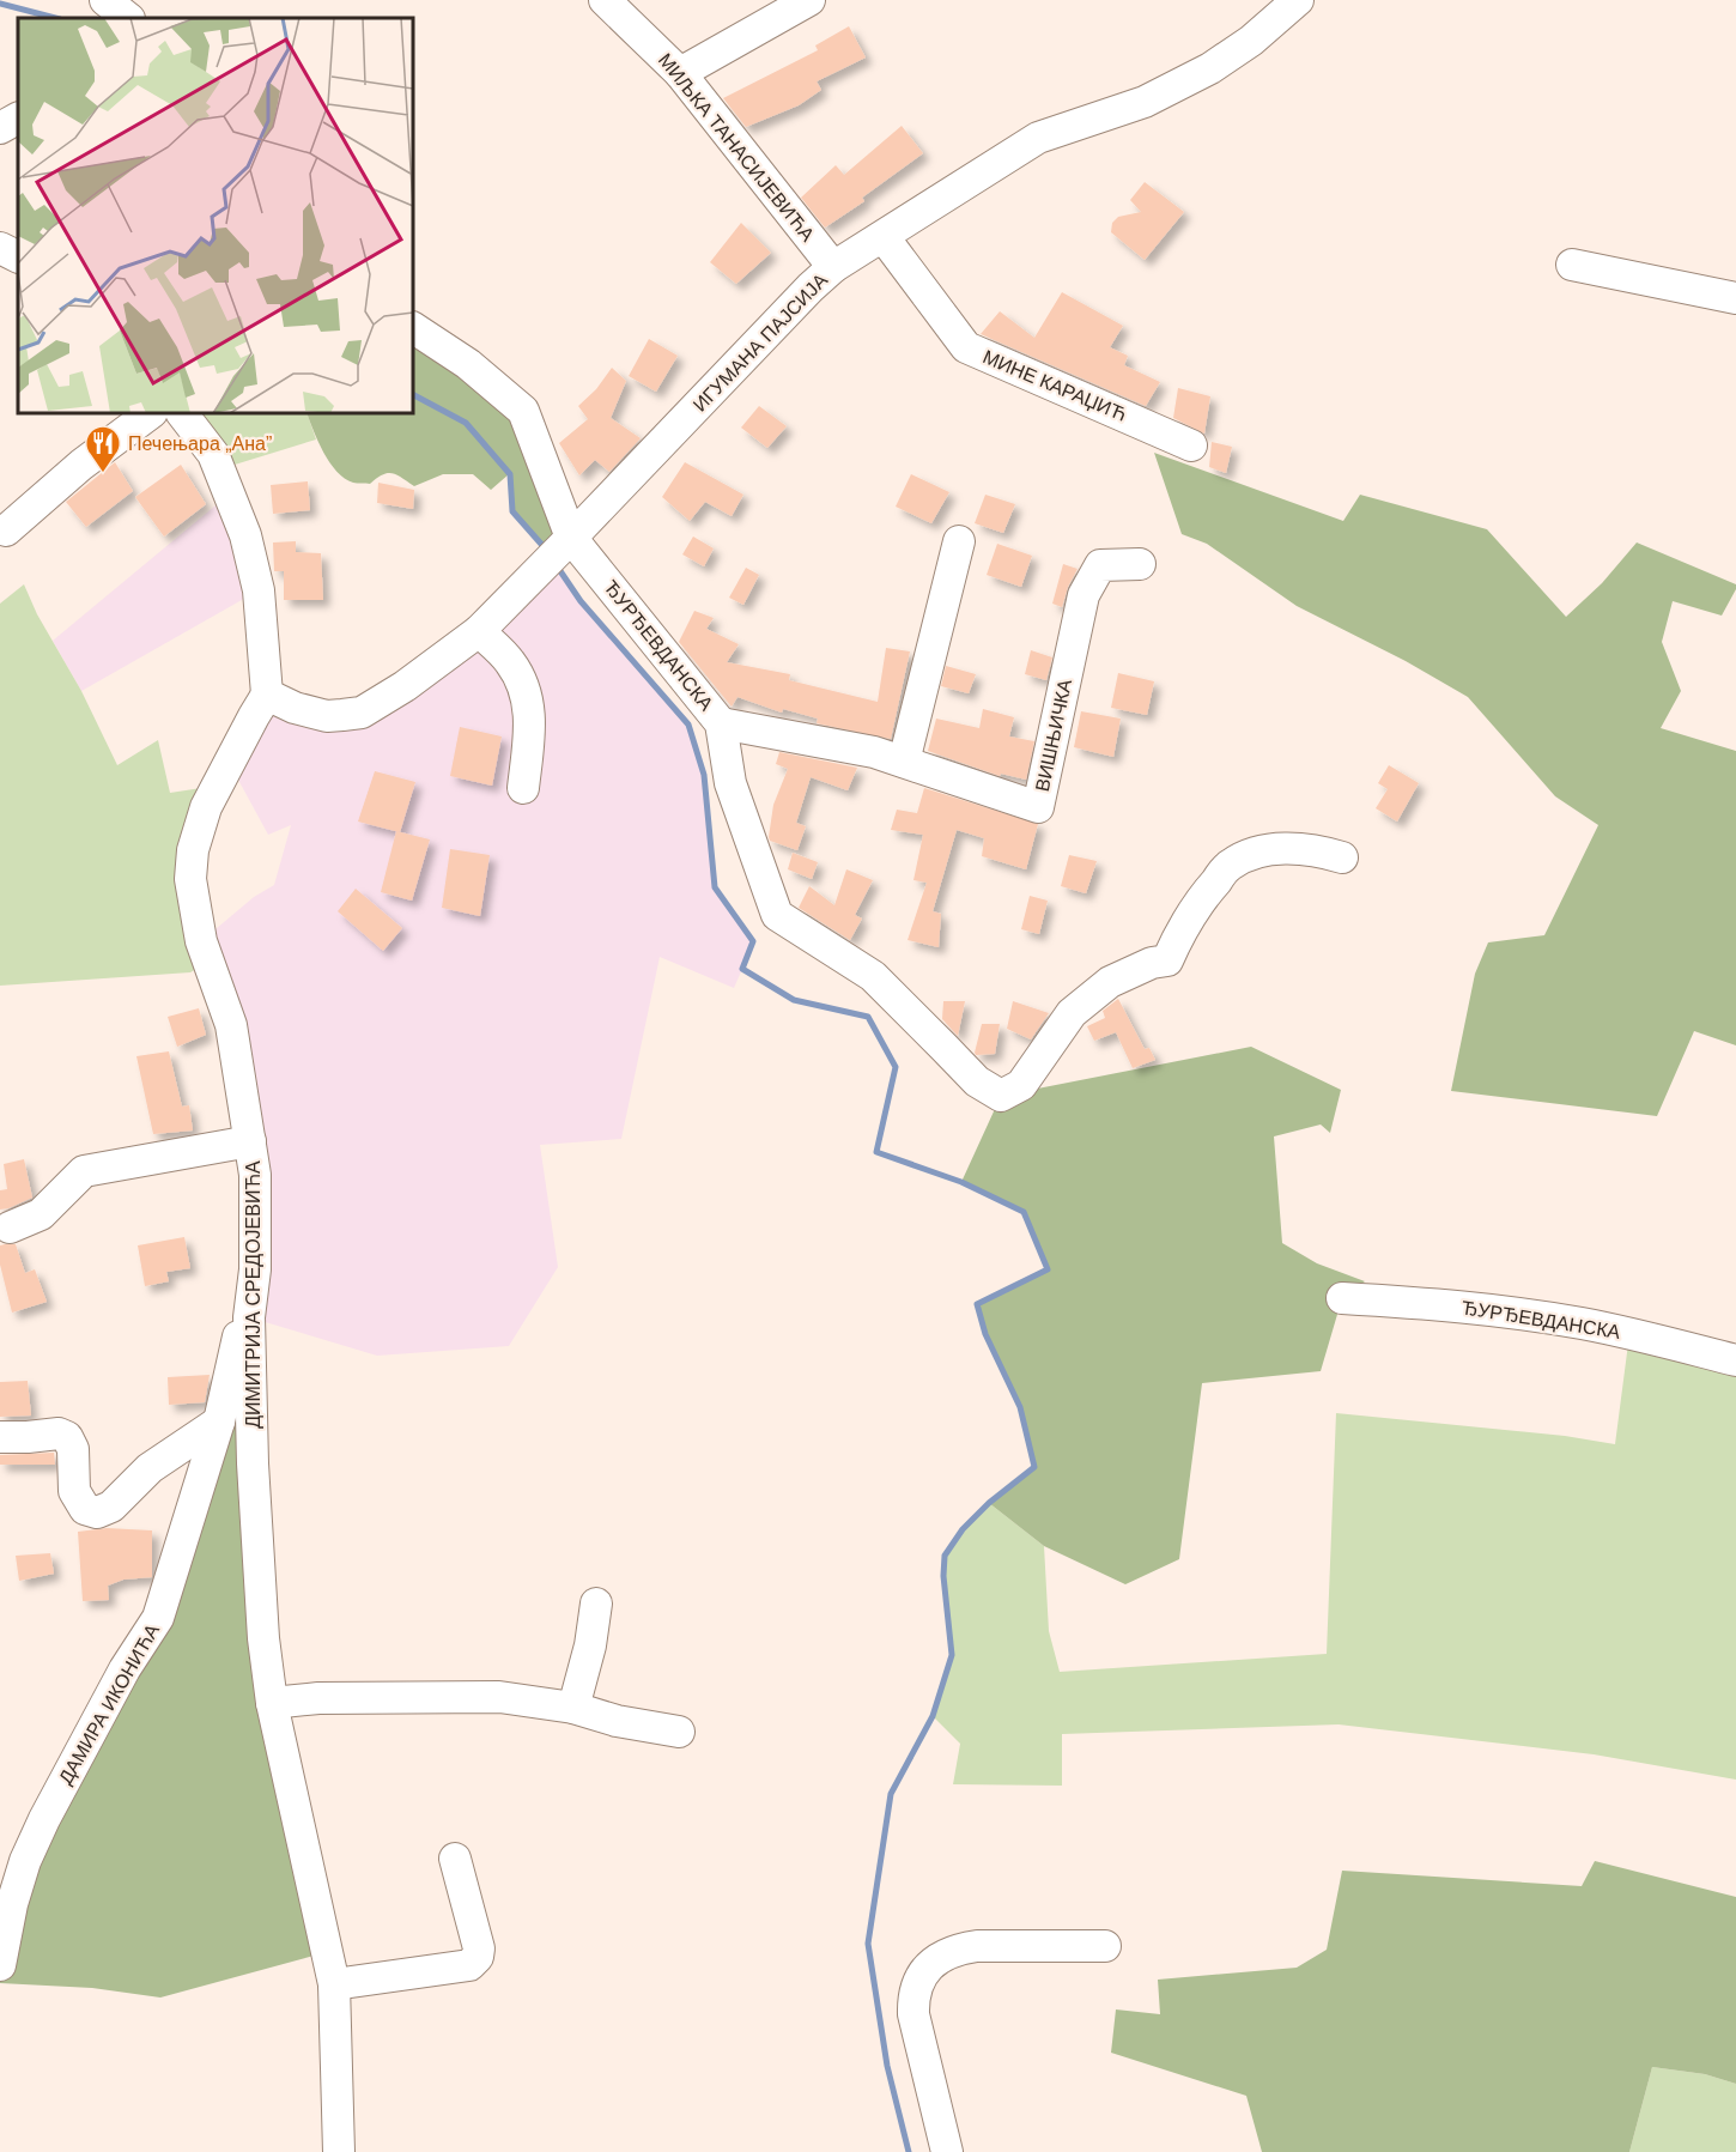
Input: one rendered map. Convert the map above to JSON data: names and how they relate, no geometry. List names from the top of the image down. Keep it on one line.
{"streets":{"street":["МИЉКА ТАНАСИЈЕВИЋА","ИГУМАНА ПАЈСИЈА","МИНЕ КАРАЏИЋ","ЂУРЂЕВДАНСКА","ВИШЊИЧКА","ДИМИТРИЈА СРЕДОЈЕВИЋА","ДАМИРА ИКОНИЋА"]},"crossings":[["МИЉКА ТАНАСИЈЕВИЋА","ИГУМАНА ПАЈСИЈА"],["ИГУМАНА ПАЈСИЈА","МИНЕ КАРАЏИЋ"],["ИГУМАНА ПАЈСИЈА","ЂУРЂЕВДАНСКА"],["ИГУМАНА ПАЈСИЈА","ДИМИТРИЈА СРЕДОЈЕВИЋА"],["ЂУРЂЕВДАНСКА","ВИШЊИЧКА"],["ДИМИТРИЈА СРЕДОЈЕВИЋА","ДАМИРА ИКОНИЋА"]],"places":{"restaurant":["Печењара „Ана”"]}}
